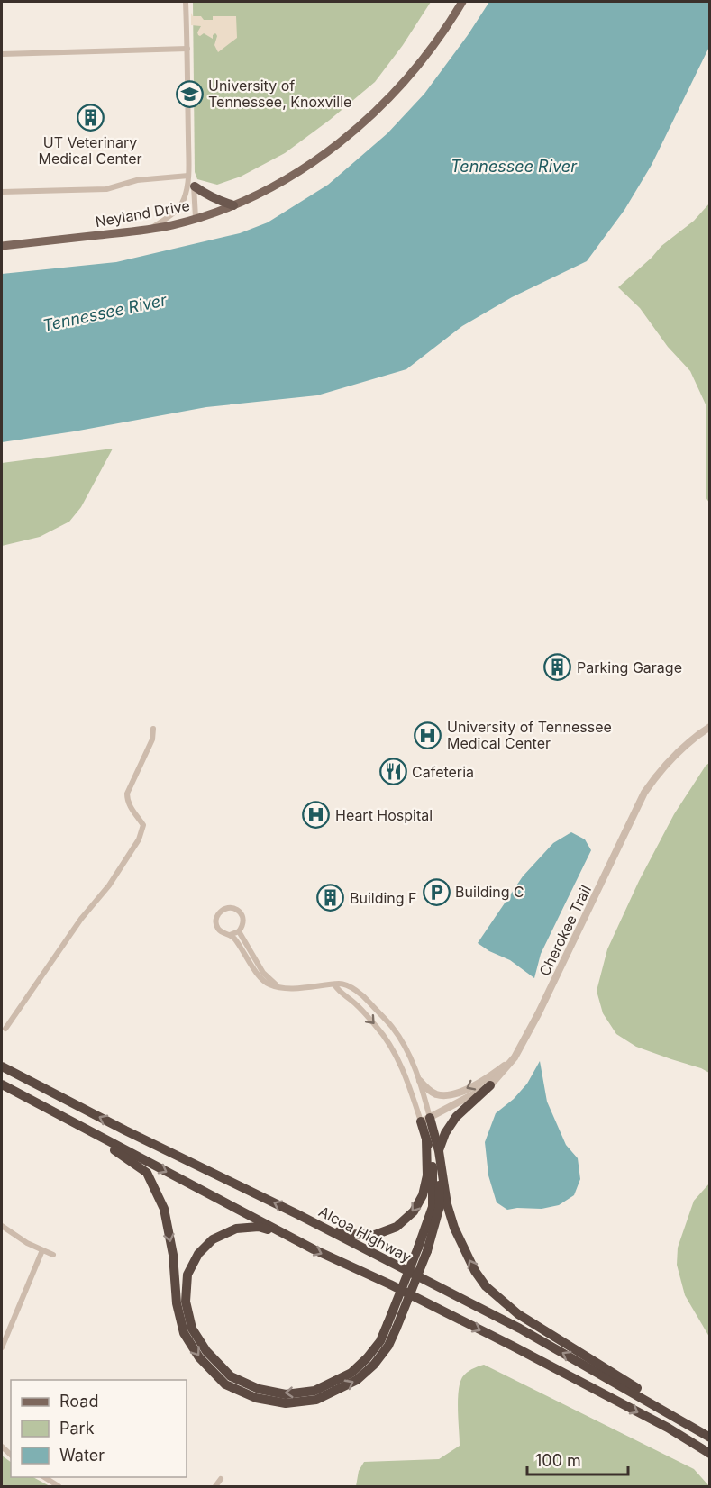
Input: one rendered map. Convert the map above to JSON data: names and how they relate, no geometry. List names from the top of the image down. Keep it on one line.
{"streets":{"highway":["Alcoa Highway"],"main road":["Neyland Drive"],"street":["Cherokee Trail"]},"water":["Tennessee River"],"places":{"school or university":["University of Tennessee, Knoxville"],"building":["UT Veterinary Medical Center","Parking Garage","Building F"],"hospital":["University of Tennessee Medical Center","Heart Hospital"],"restaurant":["Cafeteria"],"parking":["Building C"]},"legend":["Road","Park","Water"],"scale_bar":"100 m"}
